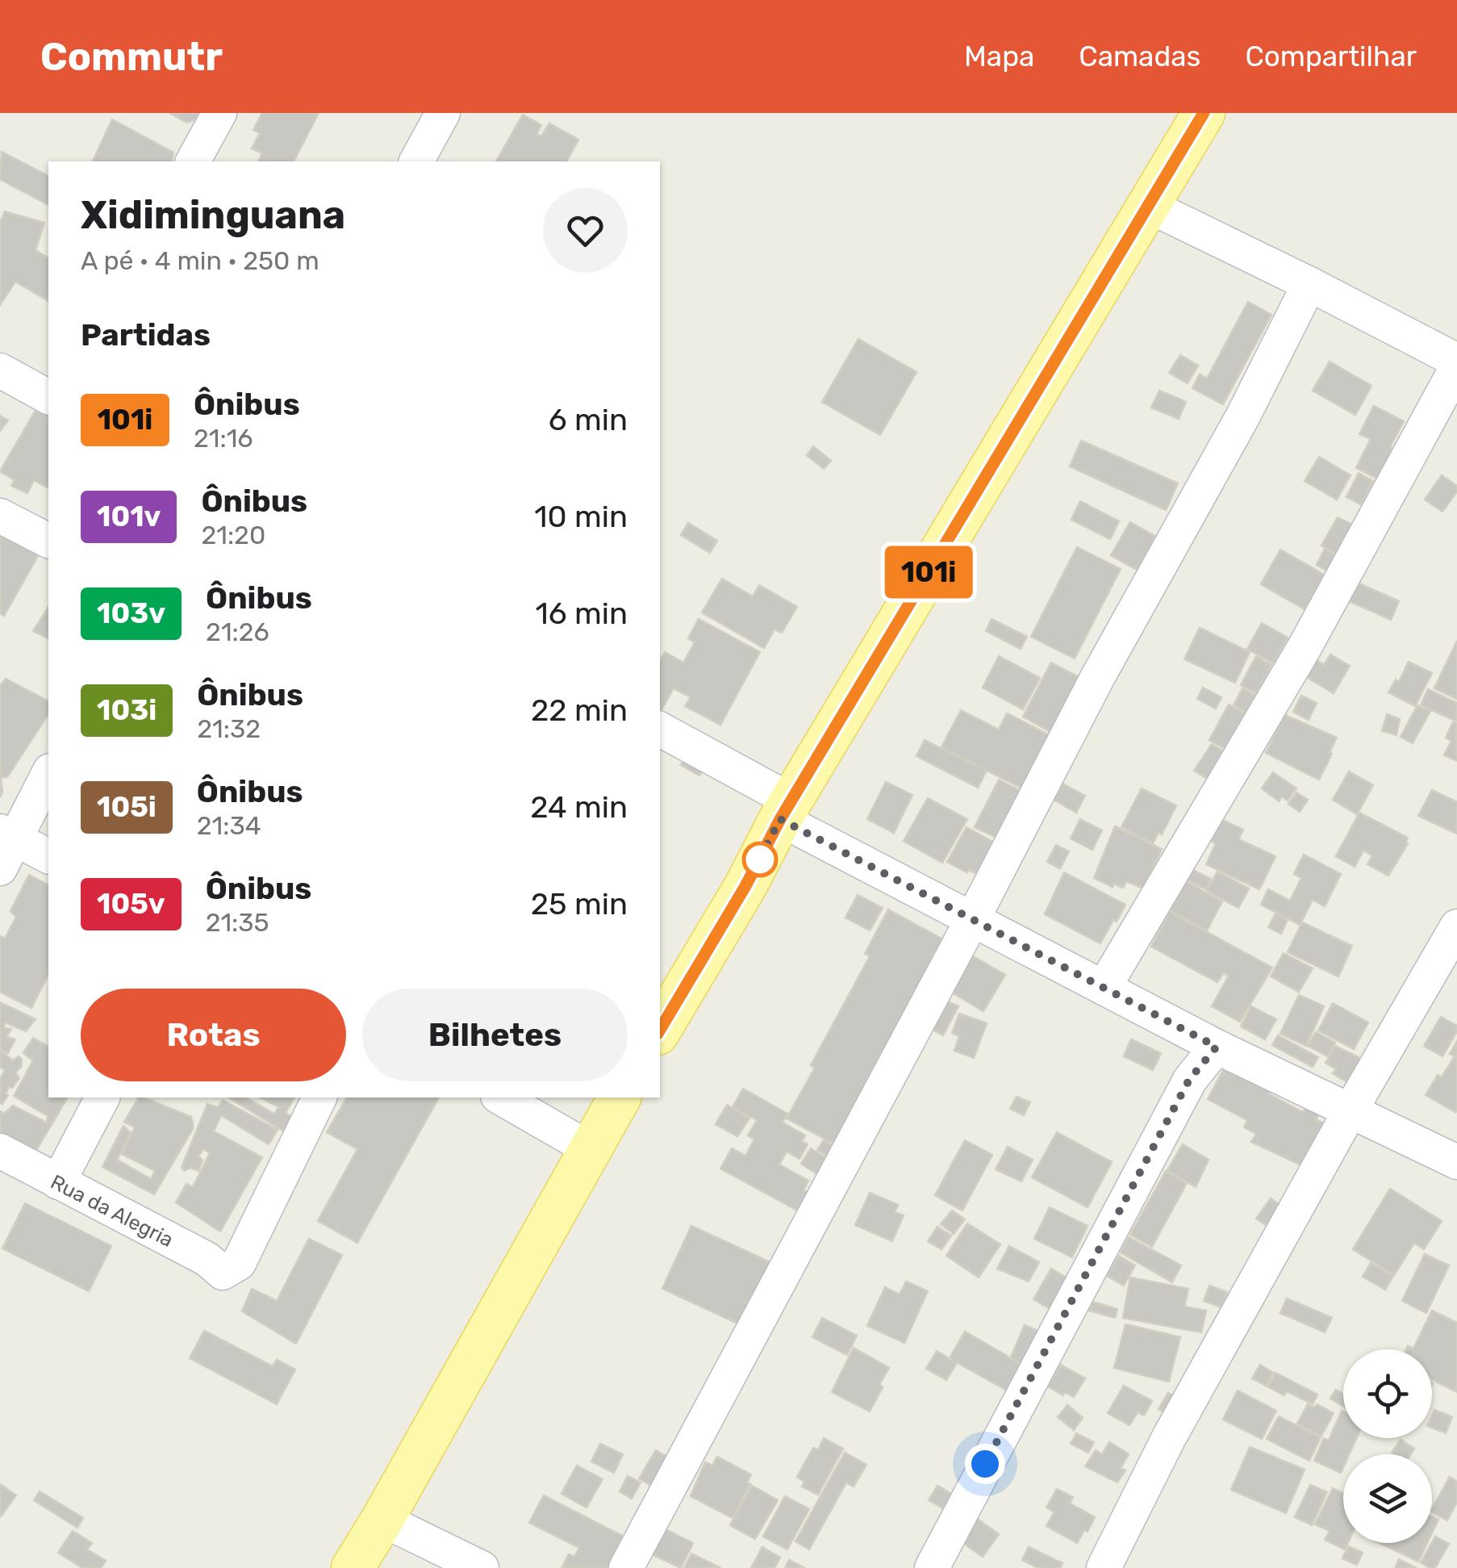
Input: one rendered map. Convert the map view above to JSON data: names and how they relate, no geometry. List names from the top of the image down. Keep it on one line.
{"streets":{"street":["Rua da Alegria"]},"lines":["bus line 101i"],"page":{"header":"Commutr","nav":["Mapa","Camadas","Compartilhar"],"on_map":"101i","heading":[["Xidiminguana","A pé · 4 min · 250 m"],"Partidas"],"list":[{"mark":"101i","name":"Ônibus","note":"21:16","value":"6 min"},{"mark":"101v","name":"Ônibus","note":"21:20","value":"10 min"},{"mark":"103v","name":"Ônibus","note":"21:26","value":"16 min"},{"mark":"103i","name":"Ônibus","note":"21:32","value":"22 min"},{"mark":"105i","name":"Ônibus","note":"21:34","value":"24 min"},{"mark":"105v","name":"Ônibus","note":"21:35","value":"25 min"}],"buttons":["Rotas","Bilhetes"]}}
